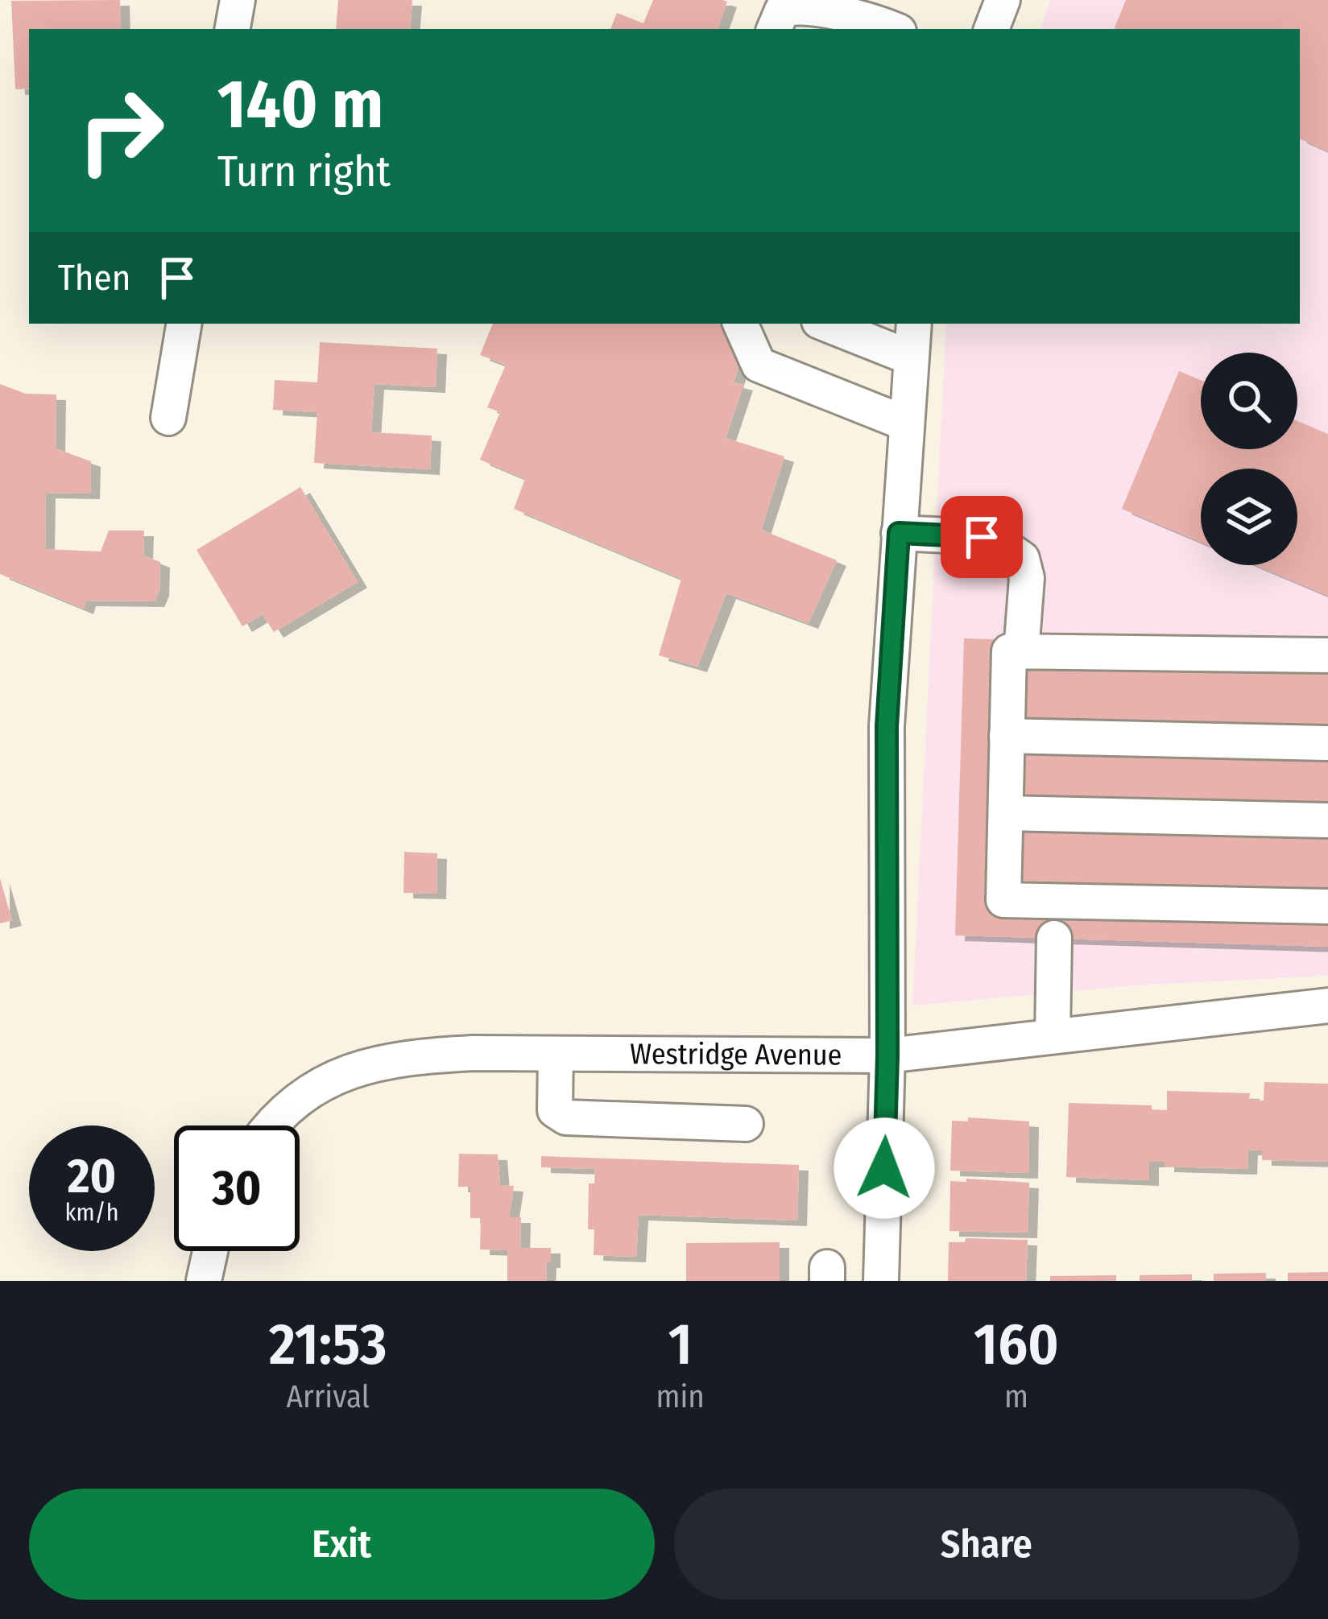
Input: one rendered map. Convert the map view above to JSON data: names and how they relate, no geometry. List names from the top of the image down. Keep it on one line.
{"streets":{"street":["Westridge Avenue"]},"page":{"turn":["140 m","Turn right"],"then":"Then","speed":"20 km/h","limit":"30","eta":["21:53","Arrival","1","min","160","m"],"buttons":["Exit","Share"]}}
